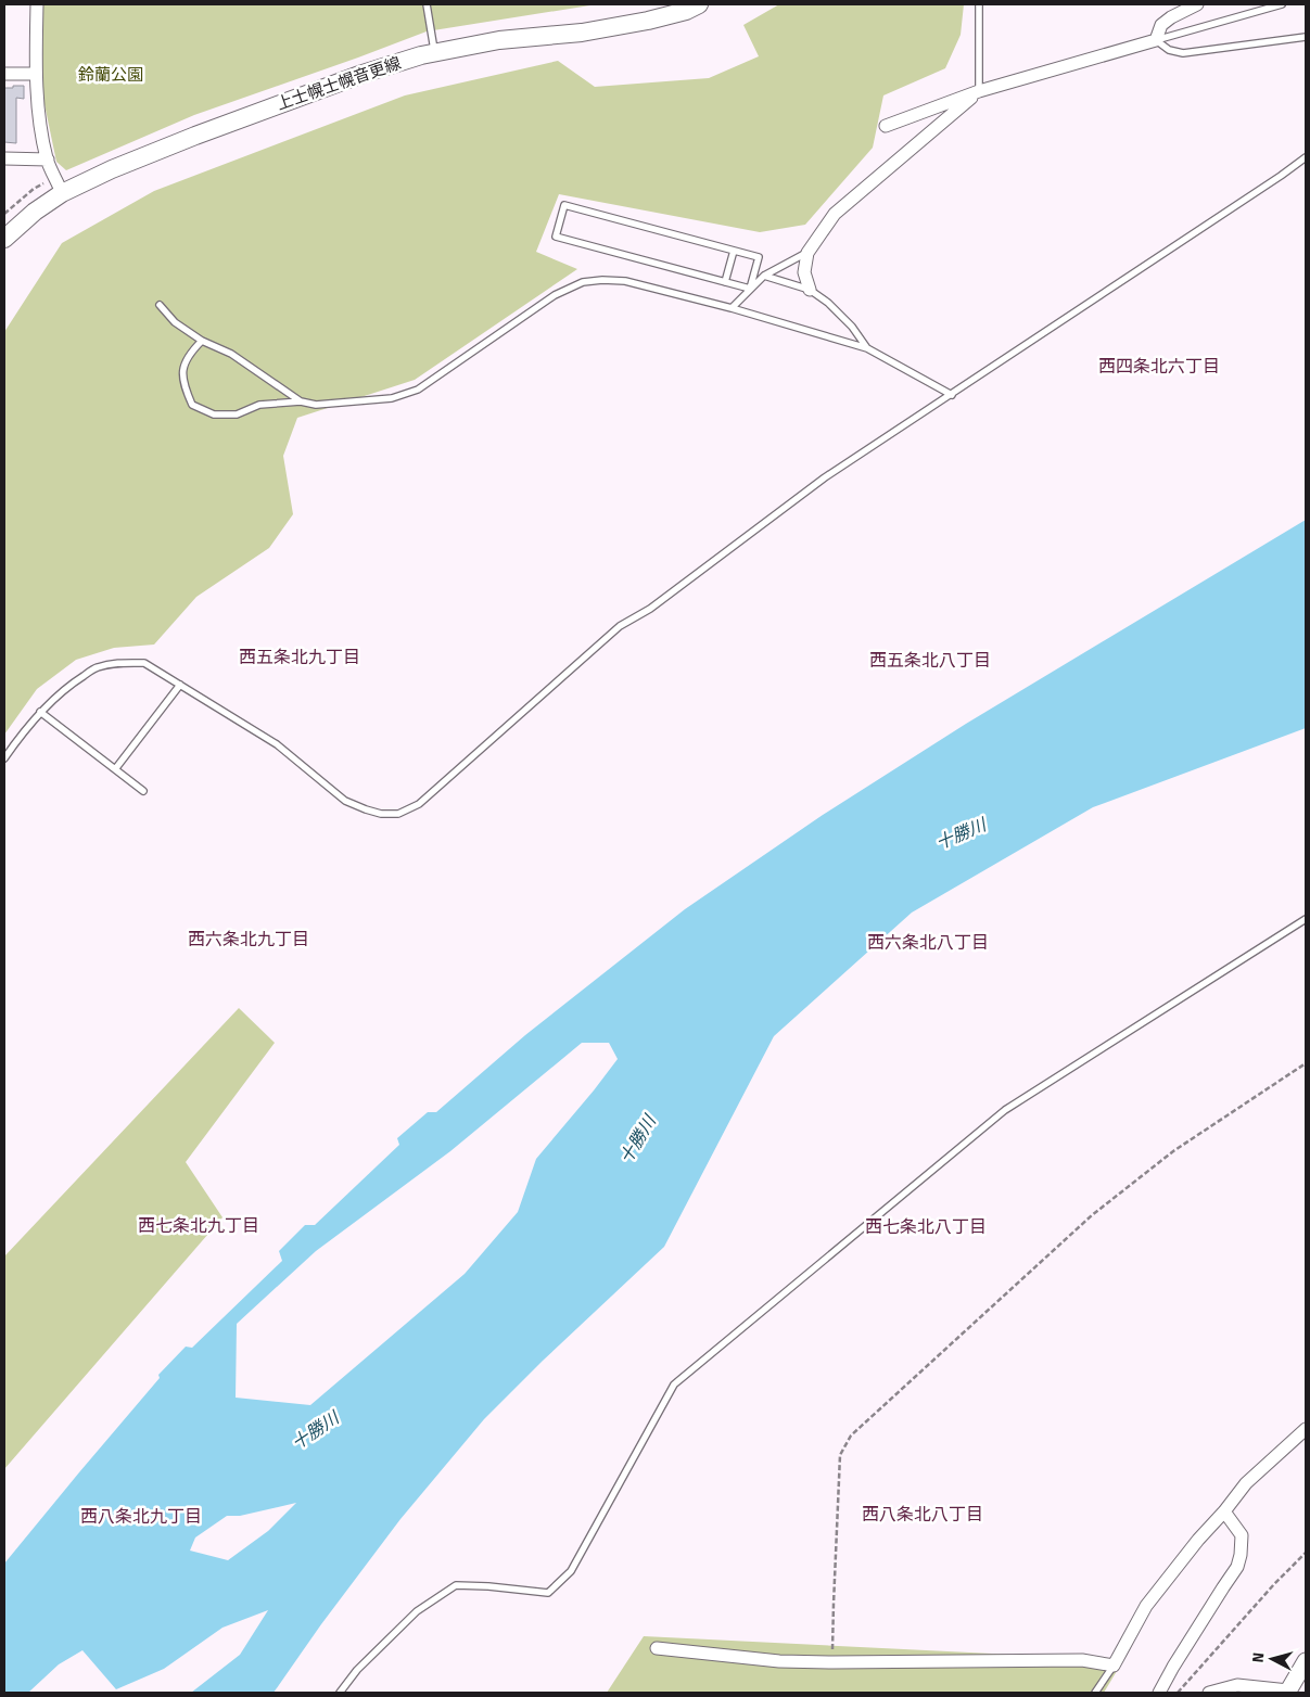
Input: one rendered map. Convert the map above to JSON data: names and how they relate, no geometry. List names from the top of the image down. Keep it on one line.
{"streets":{"main road":["上士幌士幌音更線"]},"districts":["西四条北六丁目","西五条北九丁目","西五条北八丁目","西六条北九丁目","西六条北八丁目","西七条北九丁目","西七条北八丁目","西八条北八丁目","西八条北九丁目"],"water":["十勝川"],"parks":["鈴蘭公園"],"north":"left"}
